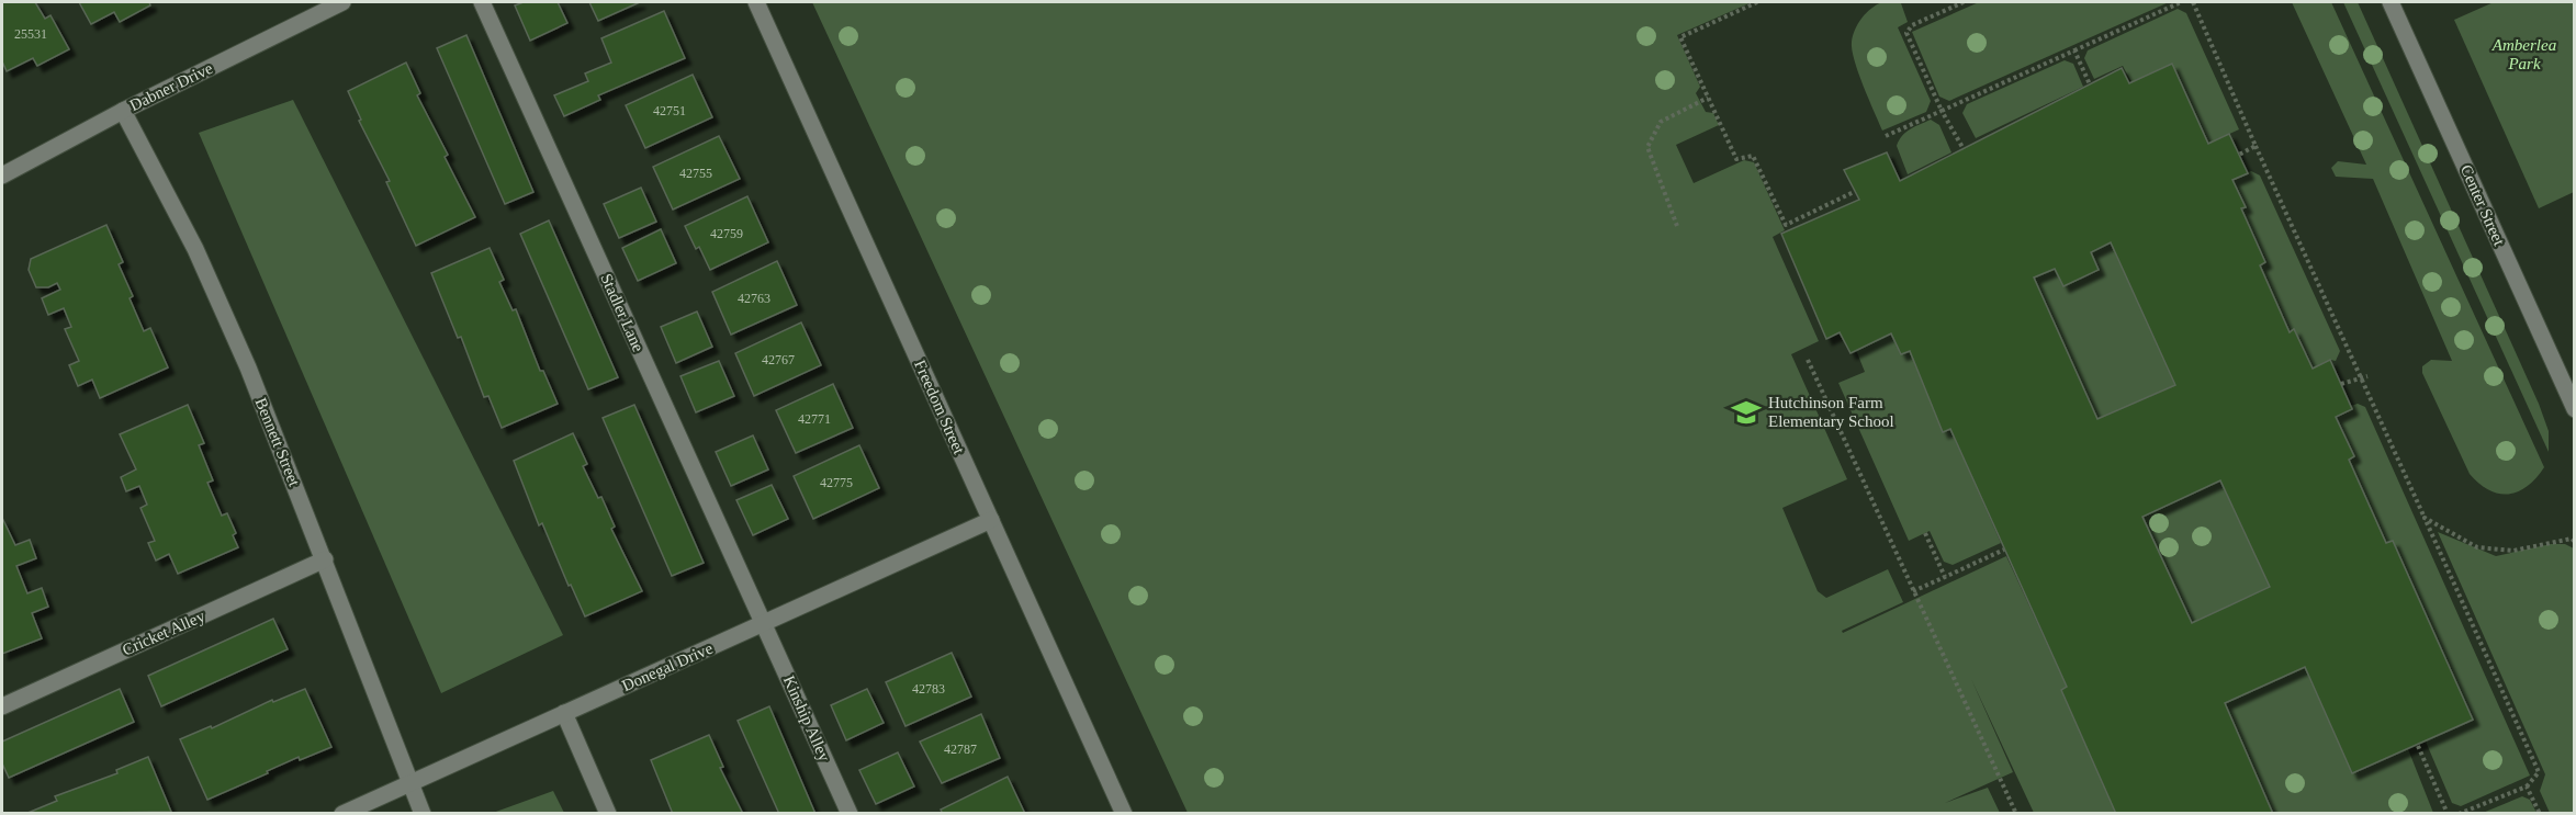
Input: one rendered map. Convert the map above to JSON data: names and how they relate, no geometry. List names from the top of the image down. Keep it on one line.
{"streets":{"street":["Dabner Drive","Center Street","Stadler Lane","Freedom Street","Bennett Street","Cricket Alley","Donegal Drive","Kinship Alley"]},"crossings":[["Dabner Drive","Bennett Street"],["Stadler Lane","Donegal Drive"],["Stadler Lane","Kinship Alley"],["Freedom Street","Donegal Drive"],["Bennett Street","Cricket Alley"],["Bennett Street","Donegal Drive"],["Donegal Drive","Kinship Alley"]],"parks":["Amberlea Park"],"places":{"school or university":["Hutchinson Farm Elementary School"]},"house_numbers":["25531","42751","42755","42759","42763","42767","42771","42775","42783","42787"]}
